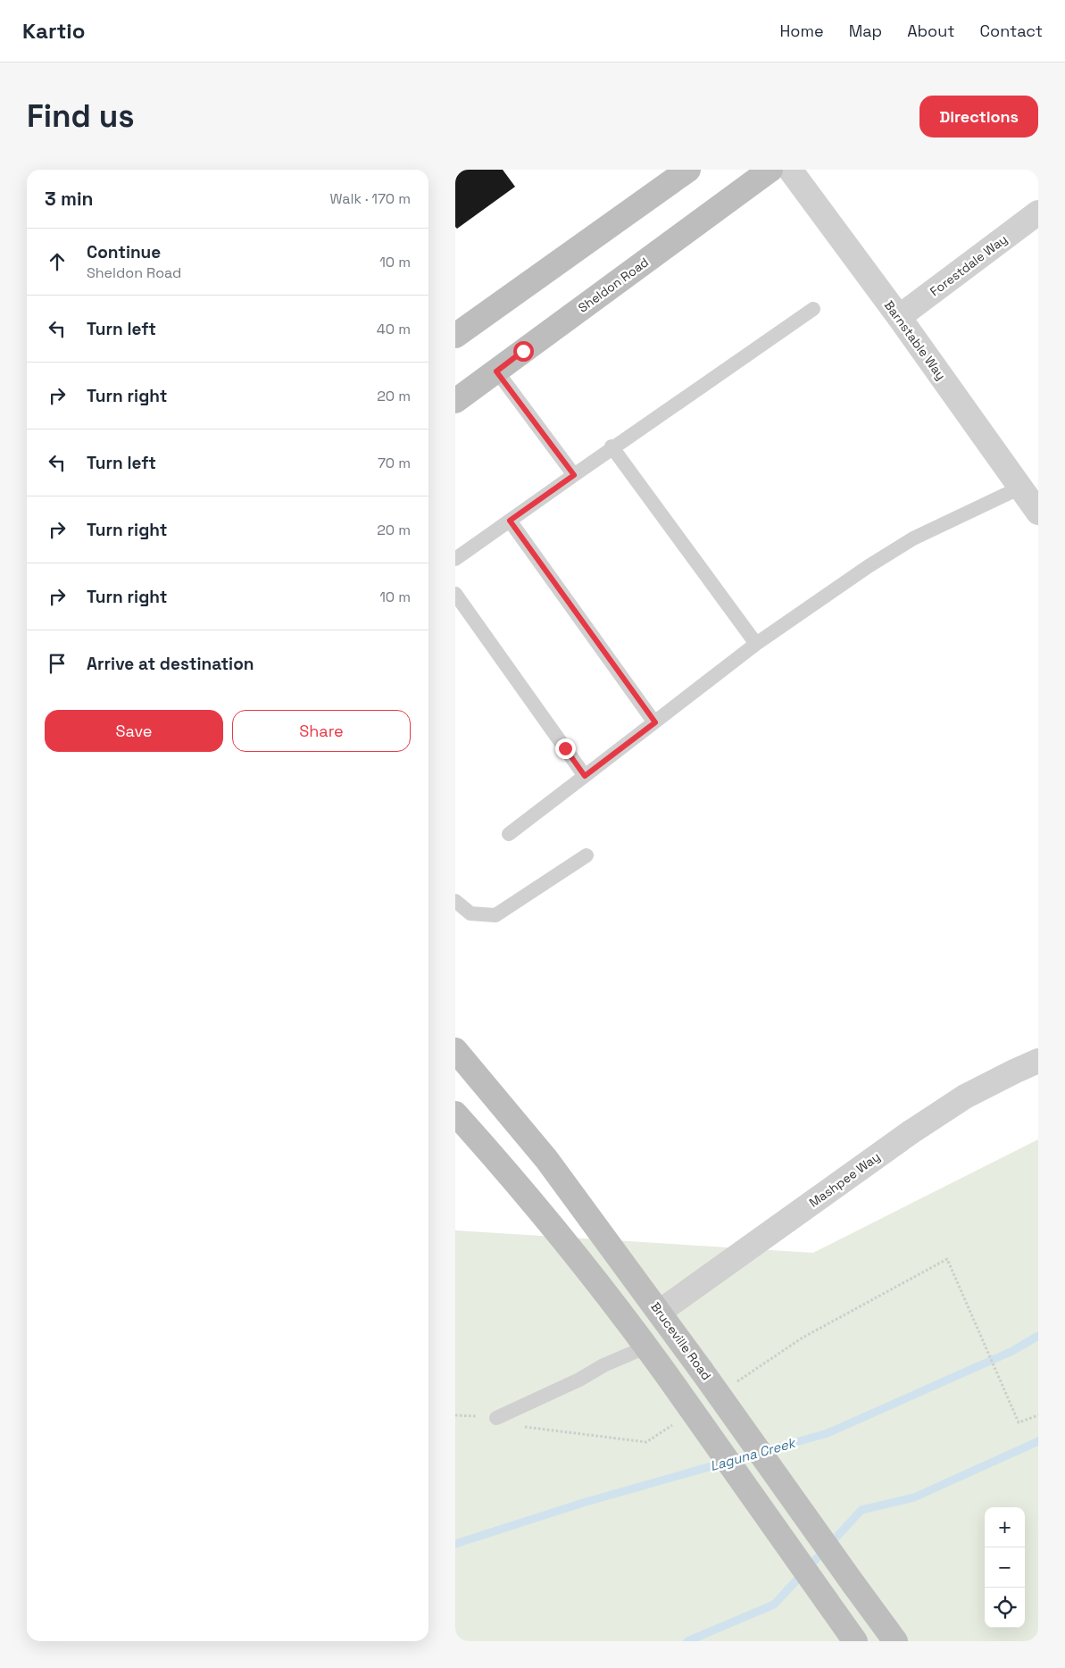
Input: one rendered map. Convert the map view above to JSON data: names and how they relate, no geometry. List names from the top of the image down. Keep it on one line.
{"streets":{"main road":["Sheldon Road","Bruceville Road"],"street":["Forestdale Way","Barnstable Way","Mashpee Way"]},"crossings":[["Forestdale Way","Barnstable Way"],["Mashpee Way","Bruceville Road"]],"water":["Laguna Creek"],"page":{"header":"Kartio","nav":["Home","Map","About","Contact"],"buttons":["Directions",["Save","Share"]],"title":"Find us","heading":["3 min","Walk · 170 m"],"list":[["Continue","Sheldon Road","10 m"],["Turn left","40 m"],["Turn right","20 m"],["Turn left","70 m"],["Turn right","20 m"],["Turn right","10 m"],"Arrive at destination"],"map_buttons":["+","−"]}}
